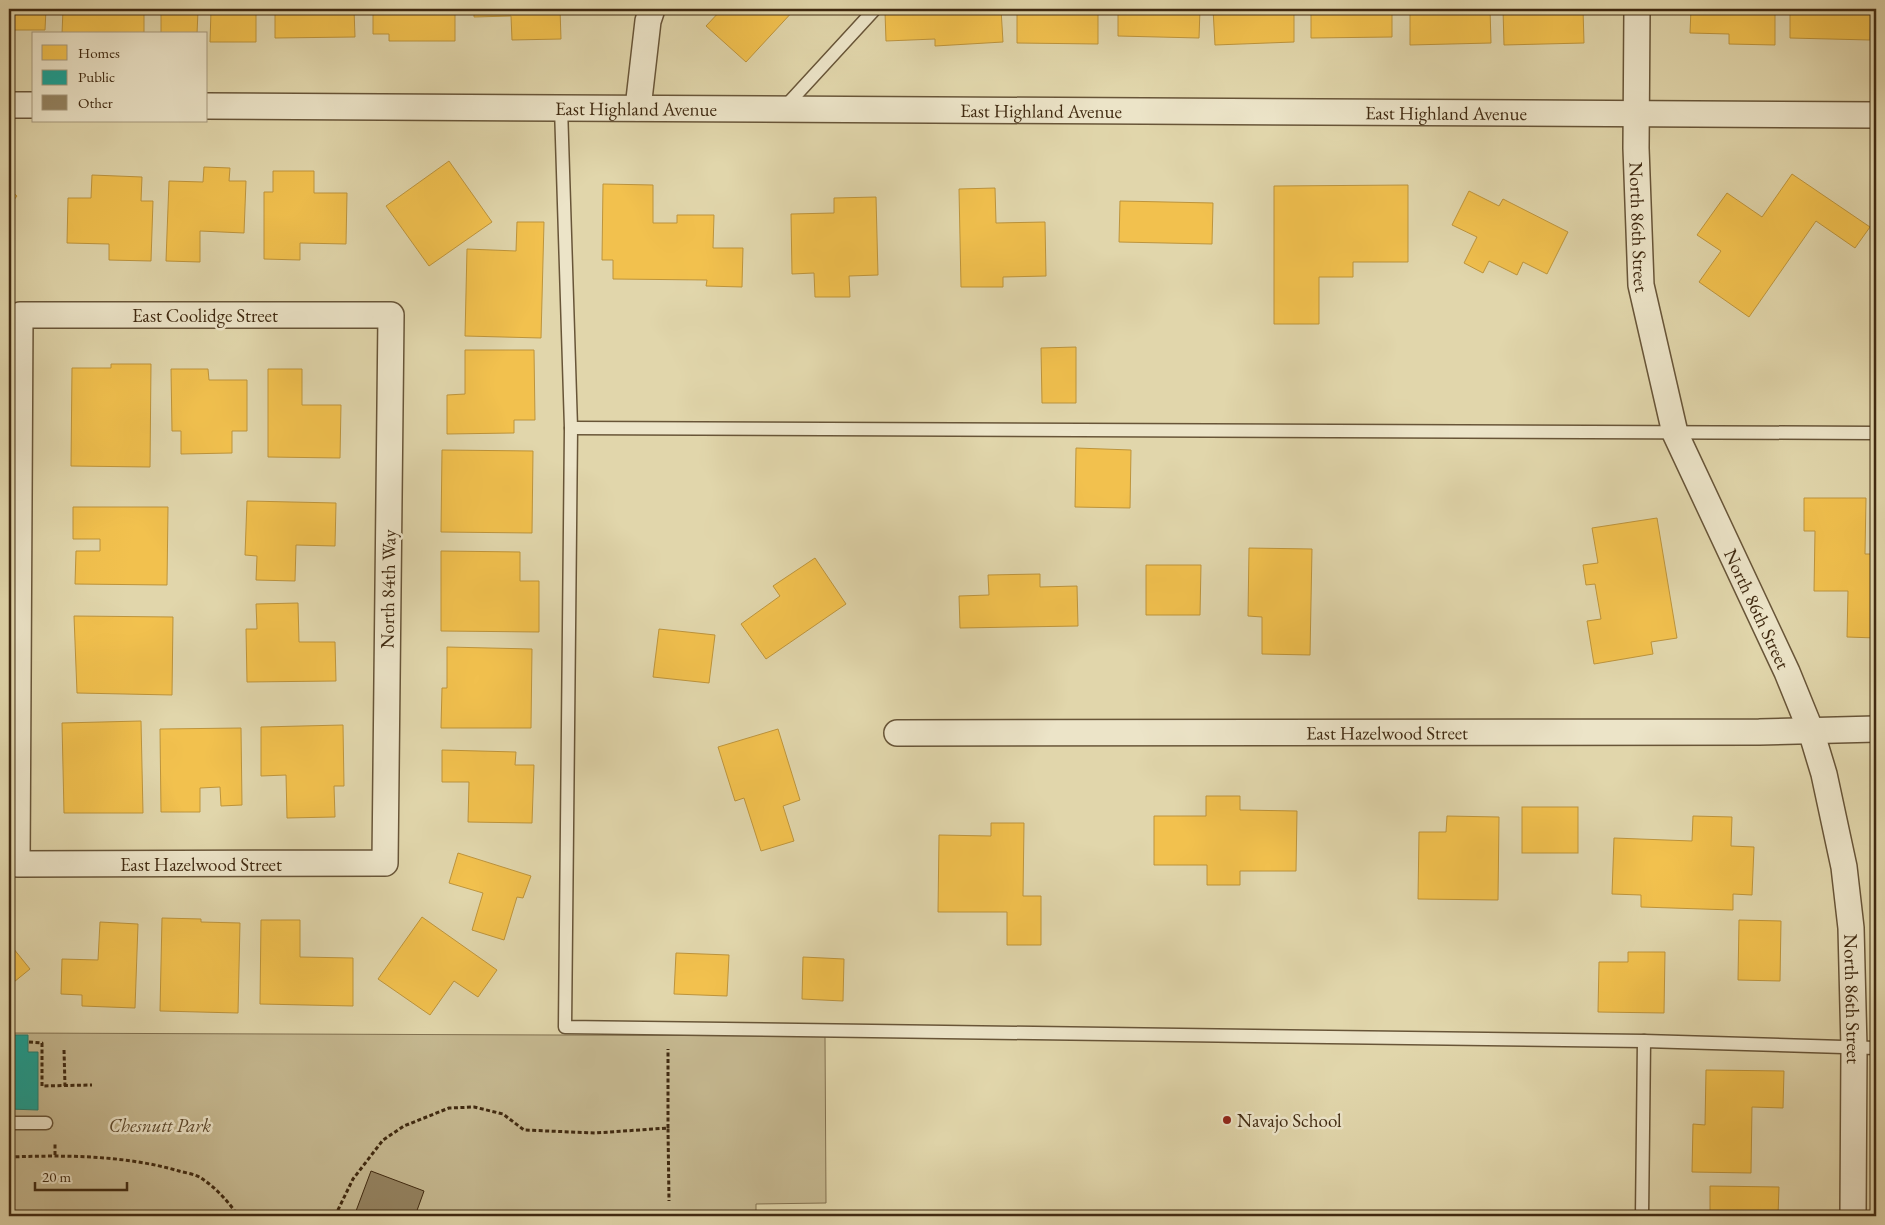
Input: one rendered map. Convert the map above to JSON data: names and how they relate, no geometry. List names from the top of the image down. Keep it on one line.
{"streets":{"street":["East Highland Avenue","North 86th Street","East Coolidge Street","North 84th Way","East Hazelwood Street"]},"crossings":[["East Highland Avenue","North 86th Street"],["North 86th Street","East Hazelwood Street"],["East Coolidge Street","North 84th Way"],["East Coolidge Street","East Hazelwood Street"],["North 84th Way","East Hazelwood Street"]],"parks":["Chesnutt Park"],"places":["Navajo School"],"legend":["Homes","Public","Other"],"scale_bar":"20 m"}
